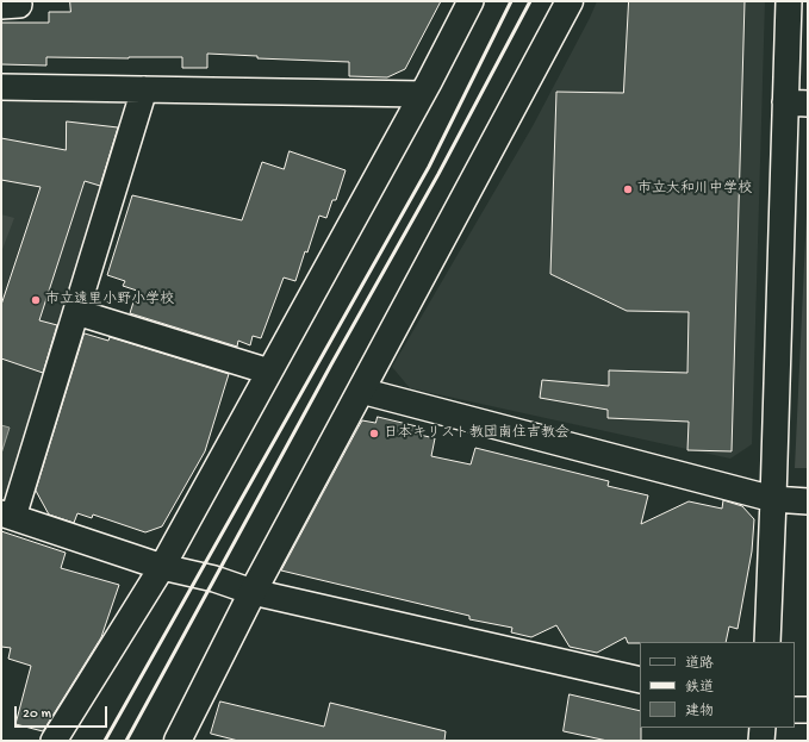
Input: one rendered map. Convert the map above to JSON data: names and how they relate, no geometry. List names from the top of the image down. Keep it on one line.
{"places":["市立大和川中学校","市立遠里小野小学校","日本キリスト教団南住吉教会"],"legend":["道路","鉄道","建物"],"scale_bar":"20 m"}
